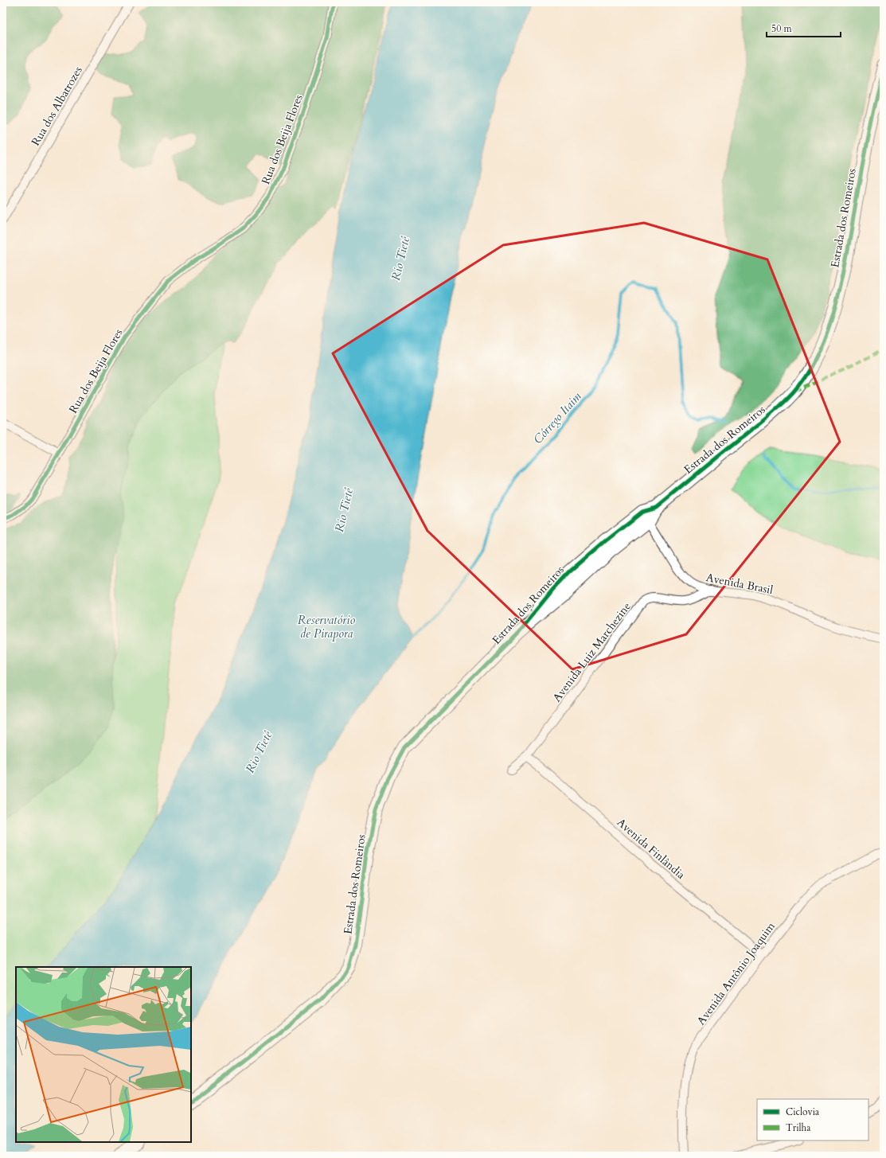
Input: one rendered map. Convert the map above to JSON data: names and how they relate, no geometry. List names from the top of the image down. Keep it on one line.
{"streets":{"main road":["Estrada dos Romeiros"],"street":["Rua dos Albatrozes","Rua dos Beija Flores","Avenida Brasil","Avenida Luiz Marchezine","Avenida Finlândia","Avenida Antônio Joaquim"]},"crossings":[["Estrada dos Romeiros","Avenida Brasil"],["Avenida Brasil","Avenida Luiz Marchezine"],["Avenida Luiz Marchezine","Avenida Finlândia"],["Avenida Finlândia","Avenida Antônio Joaquim"]],"water":["Rio Tietê","Córrego Itaim","Reservatório de Pirapora"],"legend":["Ciclovia","Trilha"],"scale_bar":"50 m"}
